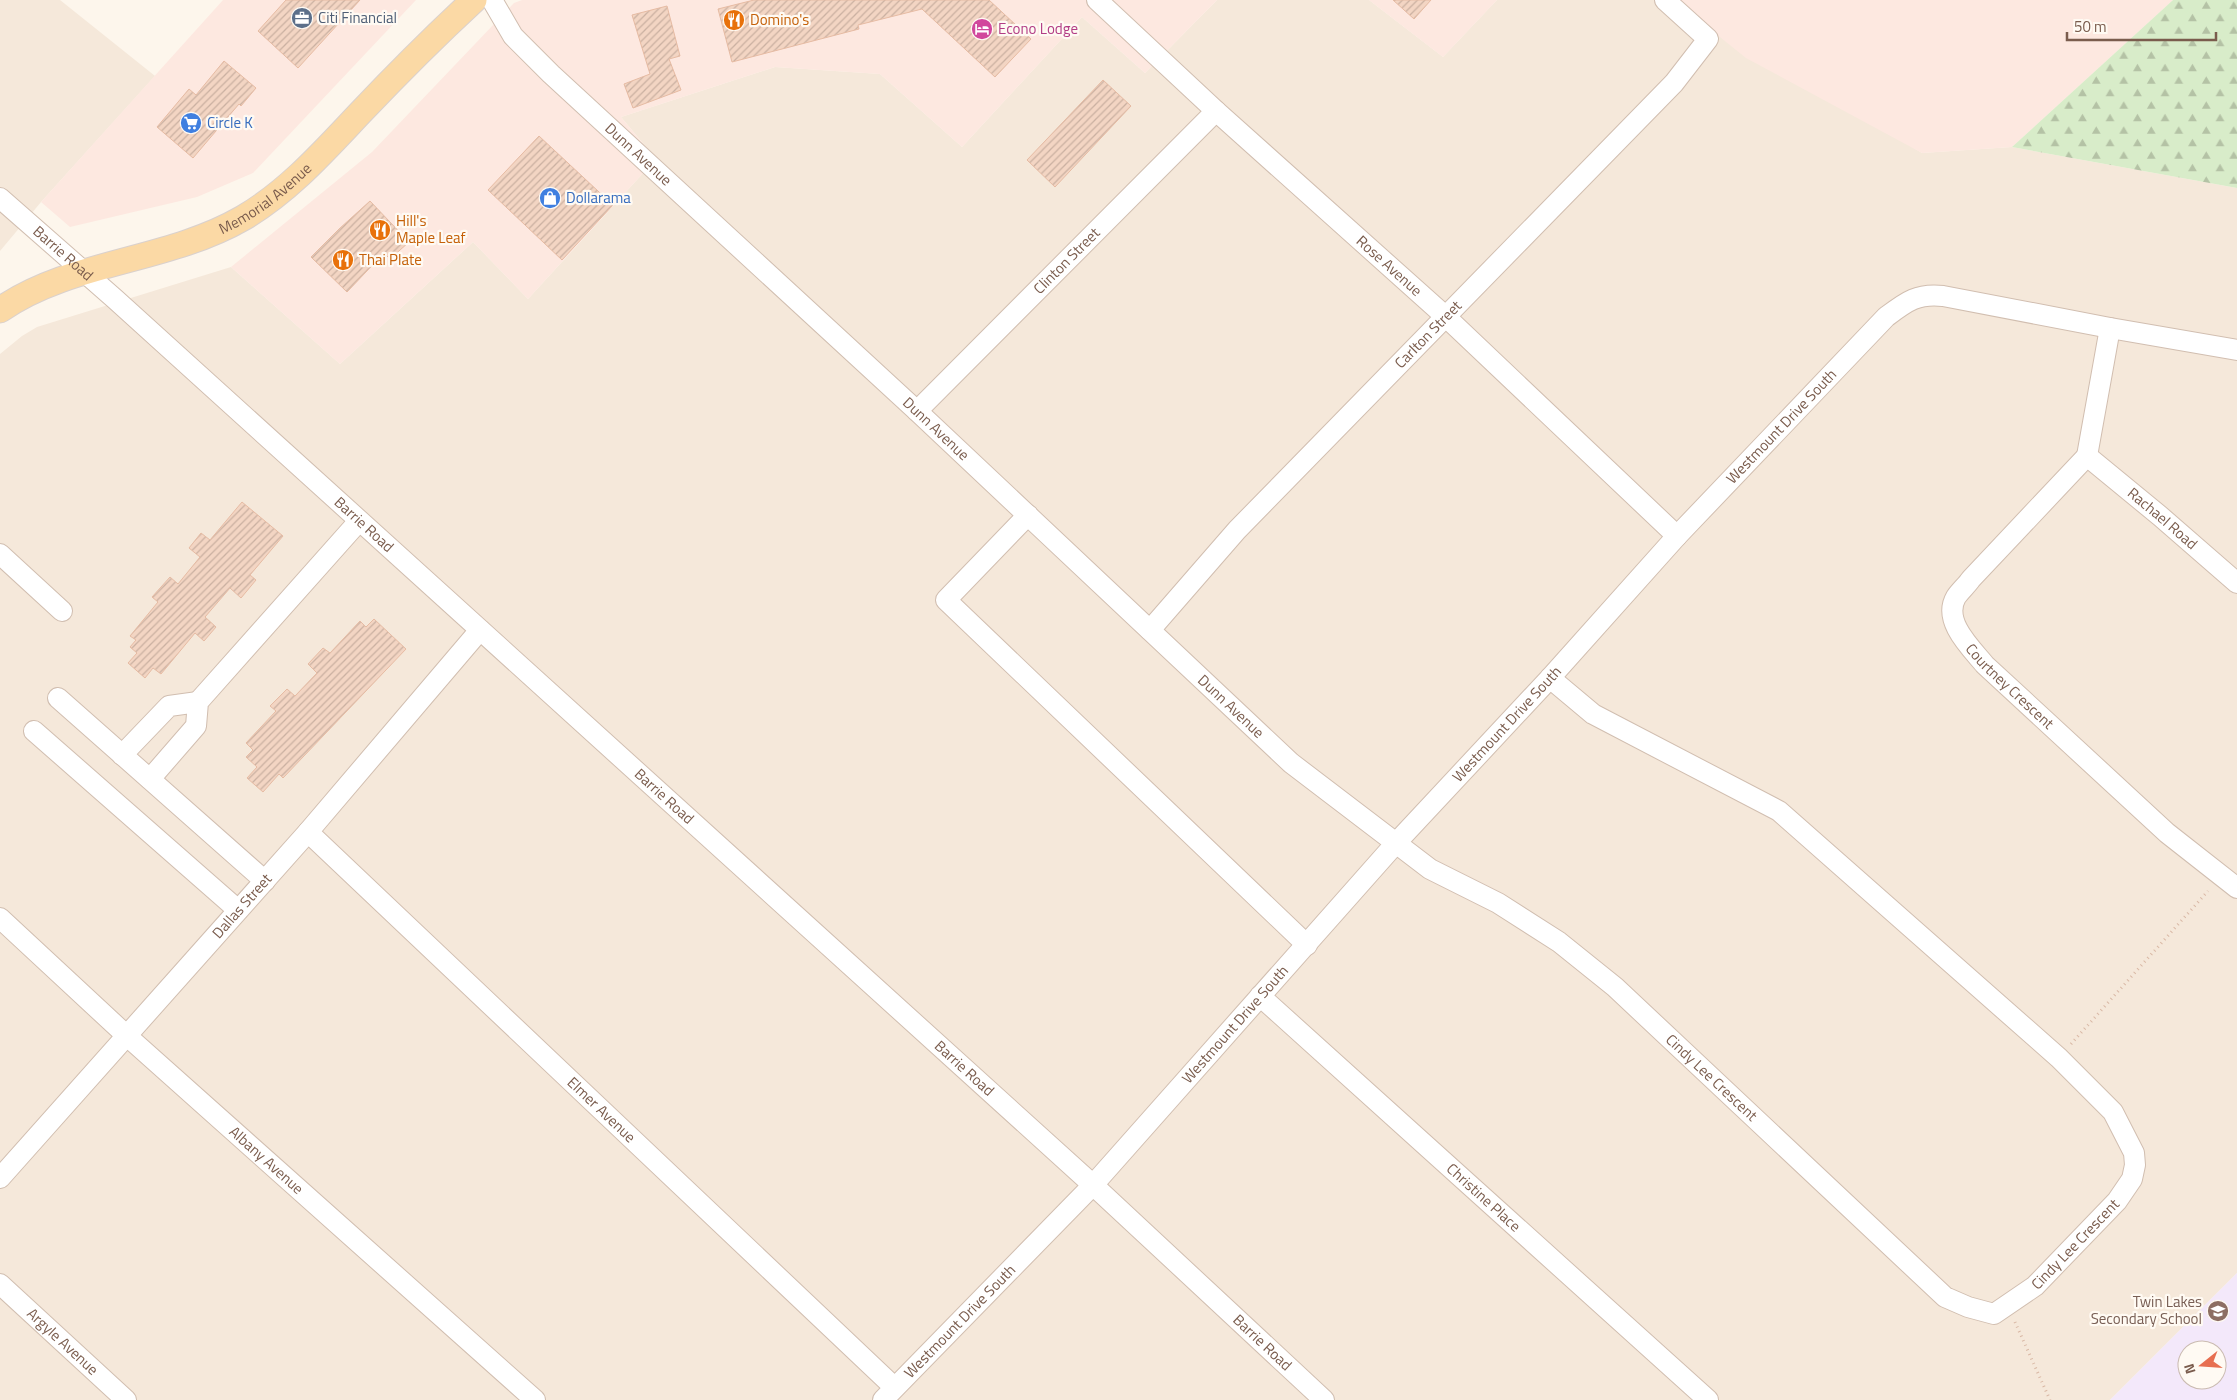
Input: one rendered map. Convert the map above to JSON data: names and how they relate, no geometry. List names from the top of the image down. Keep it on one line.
{"streets":{"main road":["Memorial Avenue"],"street":["Dunn Avenue","Barrie Road","Clinton Street","Rose Avenue","Carlton Street","Westmount Drive South","Rachael Road","Courtney Crescent","Dallas Street","Cindy Lee Crescent","Elmer Avenue","Albany Avenue","Christine Place","Argyle Avenue"]},"crossings":[["Dunn Avenue","Clinton Street"],["Dunn Avenue","Carlton Street"],["Dunn Avenue","Westmount Drive South"],["Dunn Avenue","Cindy Lee Crescent"],["Memorial Avenue","Barrie Road"],["Barrie Road","Westmount Drive South"],["Barrie Road","Dallas Street"],["Clinton Street","Rose Avenue"],["Rose Avenue","Carlton Street"],["Rose Avenue","Westmount Drive South"],["Westmount Drive South","Cindy Lee Crescent"],["Westmount Drive South","Elmer Avenue"],["Westmount Drive South","Christine Place"],["Rachael Road","Courtney Crescent"],["Dallas Street","Elmer Avenue"],["Dallas Street","Albany Avenue"]],"places":{"office":["Citi Financial"],"restaurant":["Domino's","Hill's Maple Leaf","Thai Plate"],"hotel":["Econo Lodge"],"supermarket":["Circle K"],"shop":["Dollarama"],"school or university":["Twin Lakes Secondary School"]},"scale_bar":"50 m","north":"left"}
